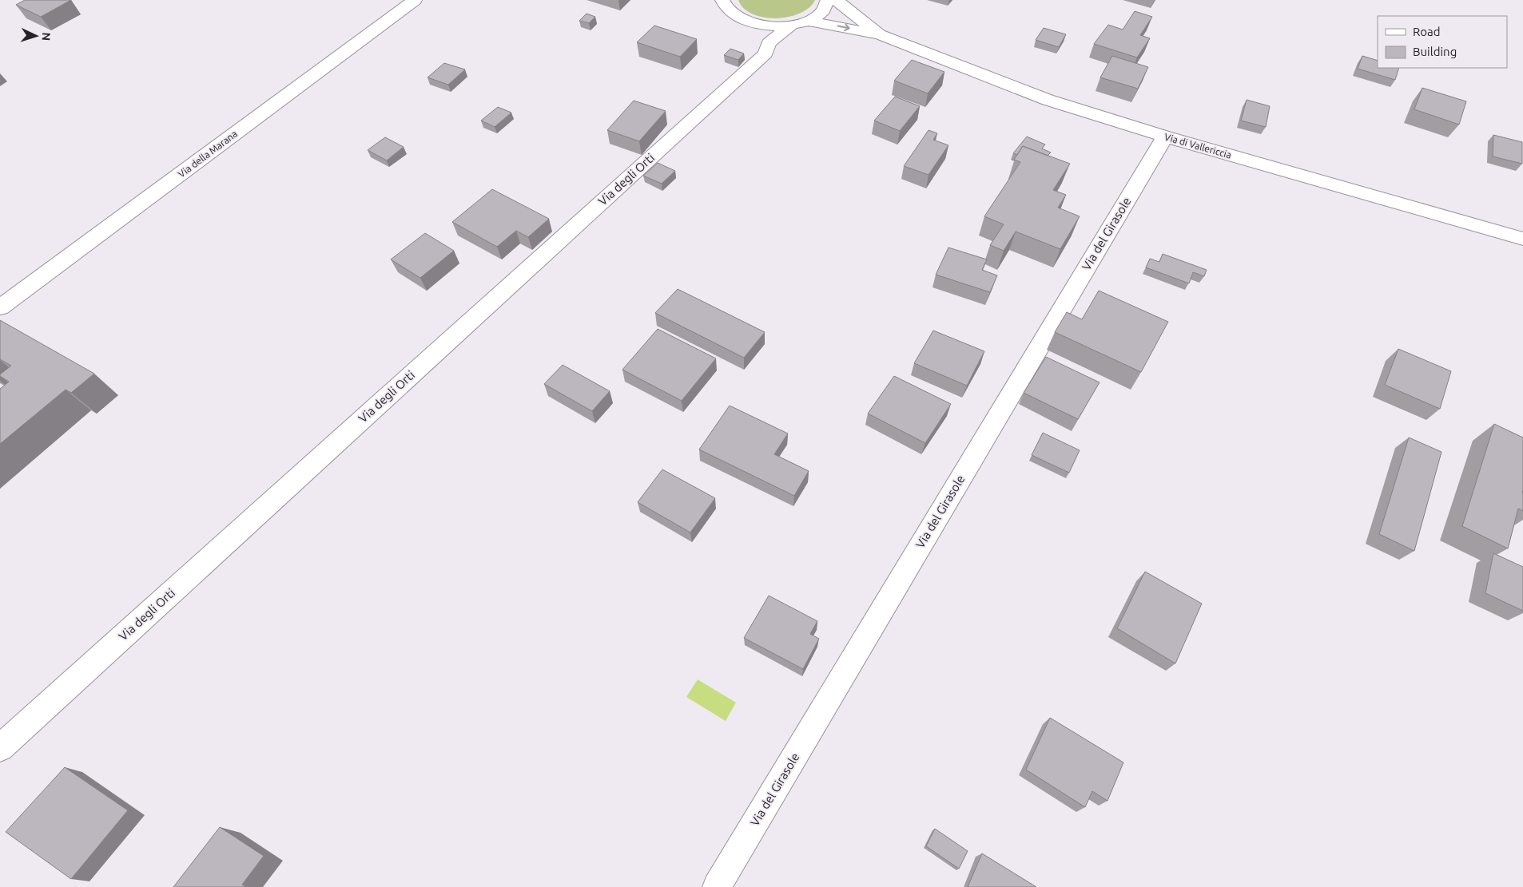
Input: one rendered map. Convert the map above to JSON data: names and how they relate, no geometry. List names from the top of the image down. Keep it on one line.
{"streets":{"street":["Via di Vallericcia","Via della Marana","Via degli Orti","Via del Girasole"]},"crossings":[["Via di Vallericcia","Via del Girasole"]],"legend":["Road","Building"],"north":"right"}
